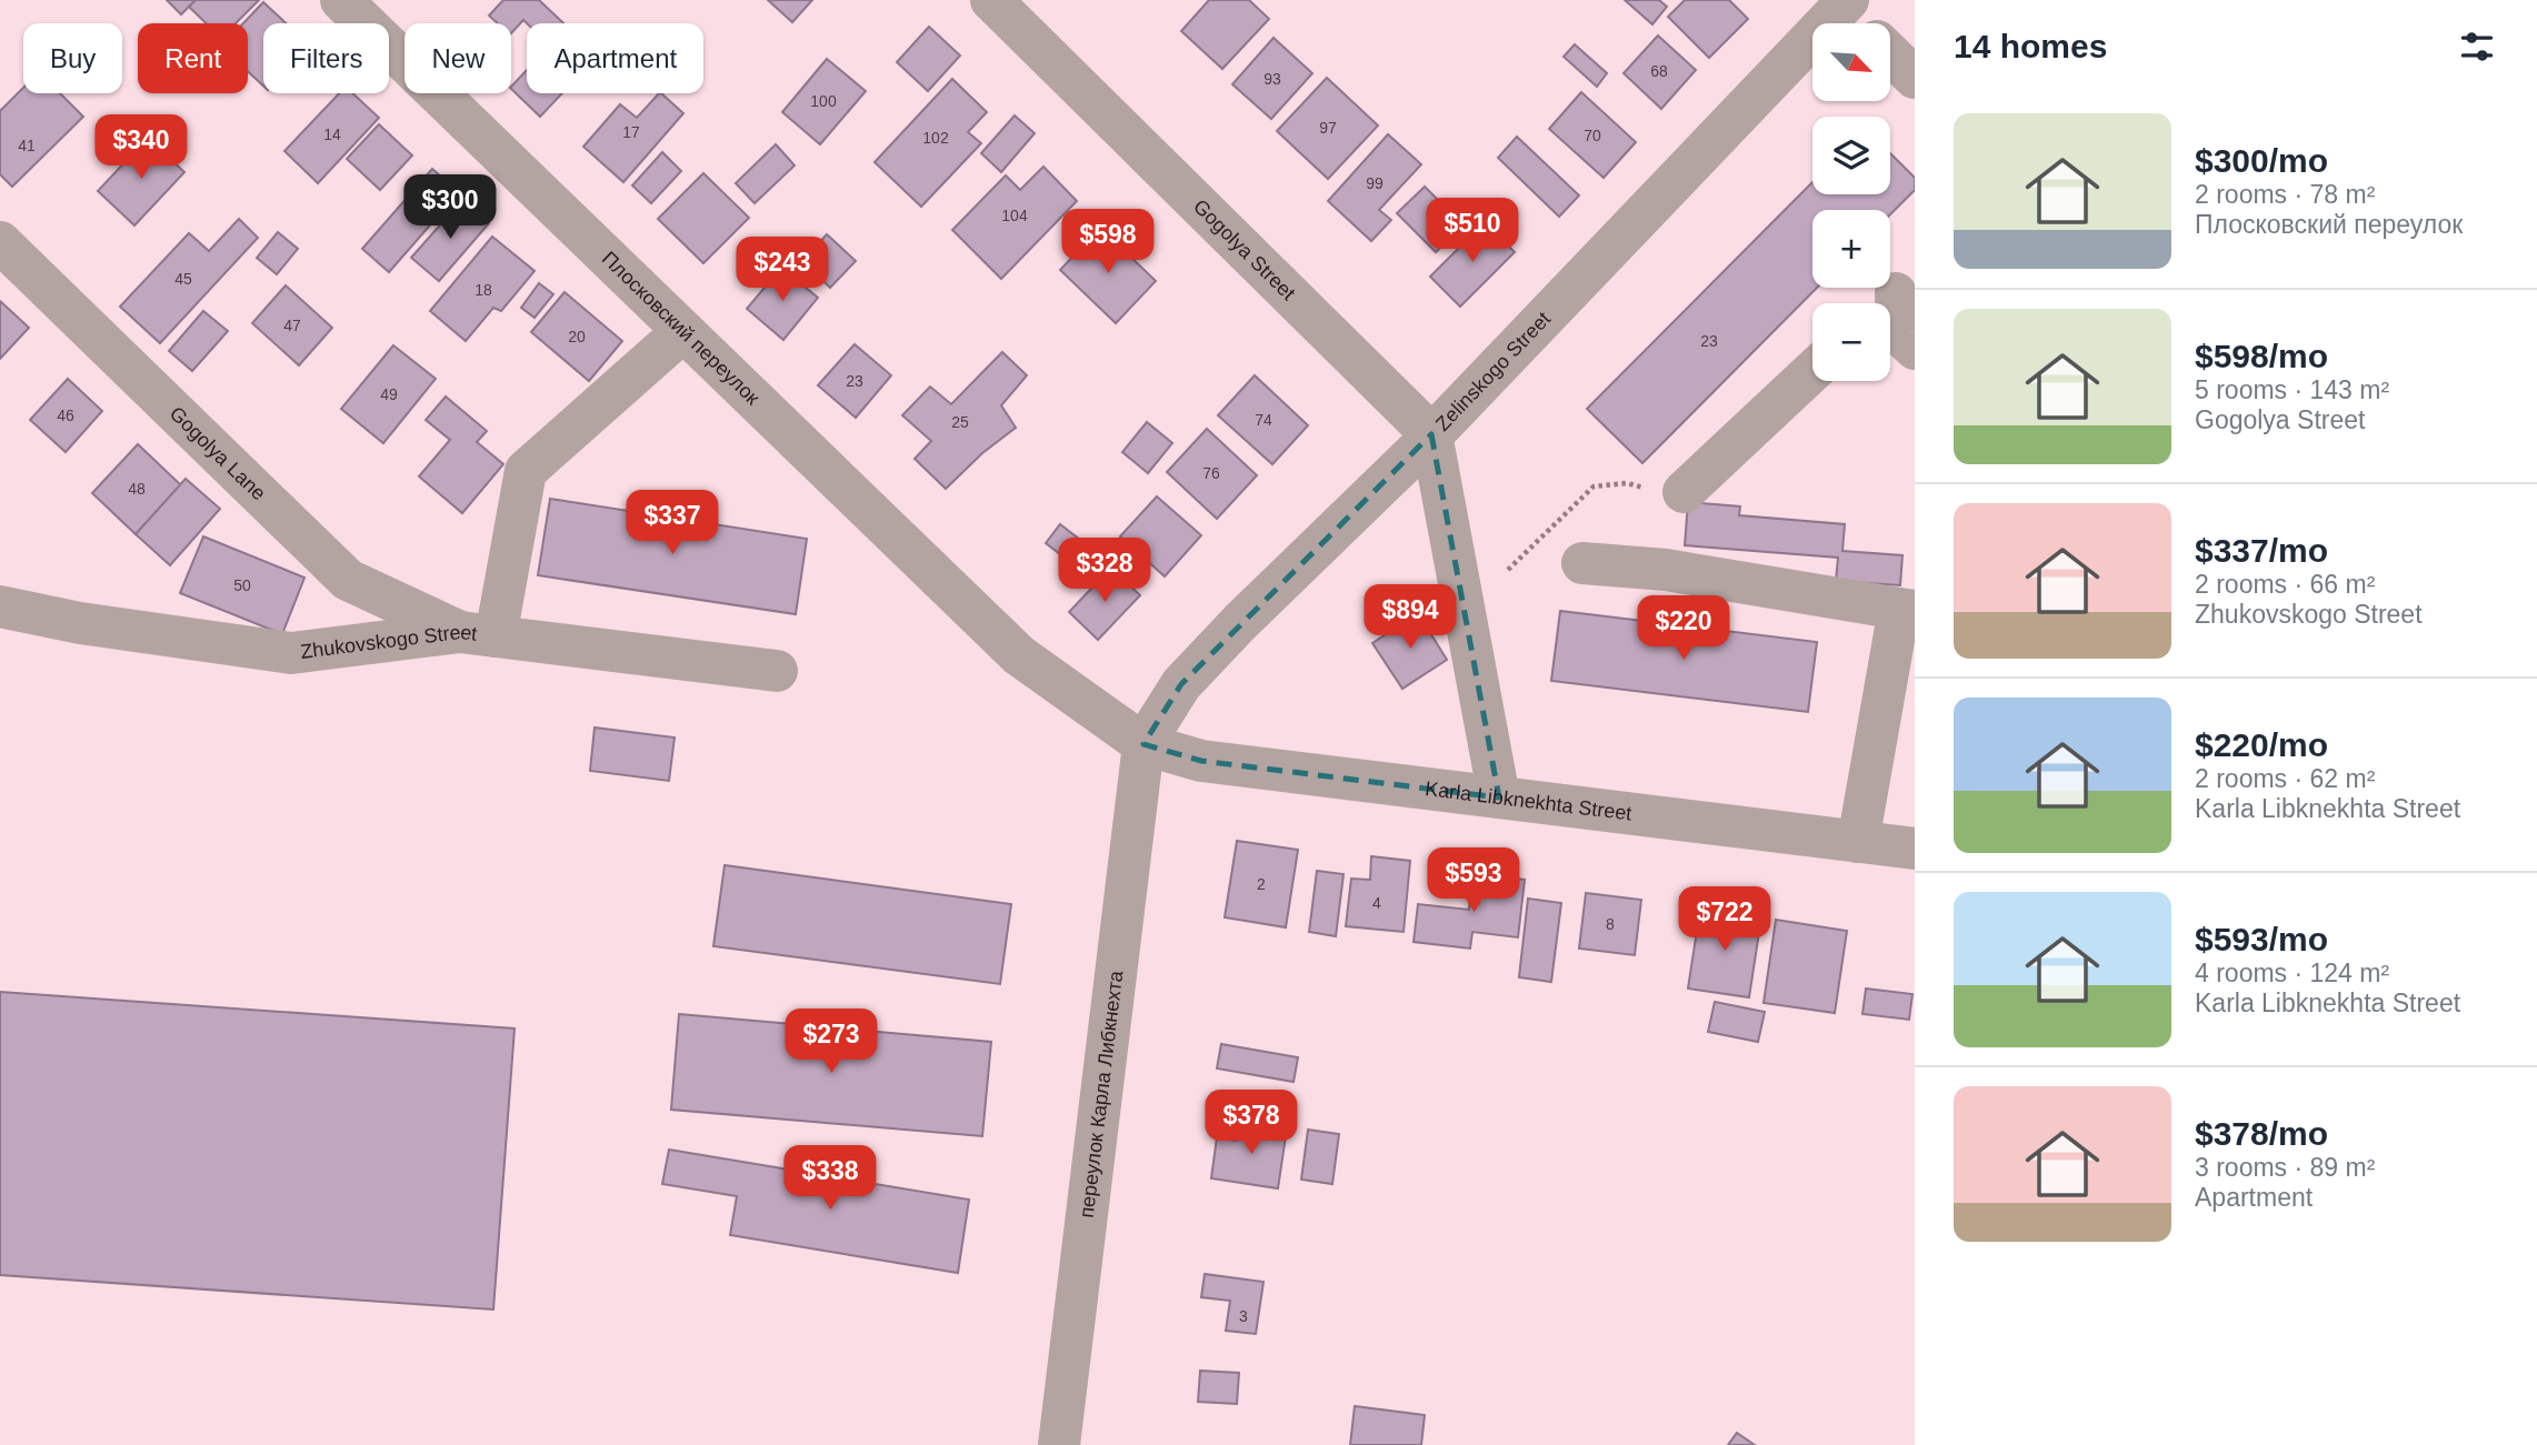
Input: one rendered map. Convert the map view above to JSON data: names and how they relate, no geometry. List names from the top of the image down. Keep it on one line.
{"streets":{"street":["Gogolya Street","Плосковский переулок","Zelinskogo Street","Gogolya Lane","Zhukovskogo Street","Karla Libknekhta Street","переулок Карла Либкнехта"]},"crossings":[["Gogolya Street","Zelinskogo Street"],["Плосковский переулок","Zelinskogo Street"],["Плосковский переулок","Karla Libknekhta Street"],["Плосковский переулок","переулок Карла Либкнехта"],["Zelinskogo Street","Karla Libknekhta Street"],["Zelinskogo Street","переулок Карла Либкнехта"],["Gogolya Lane","Zhukovskogo Street"],["Karla Libknekhta Street","переулок Карла Либкнехта"]],"house_numbers":["68","93","100","97","17","14","70","102","41","99","104","45","18","47","20","23","23","49","46","74","25","76","48","50","2","4","8","3"],"north":"bottom right","page":{"heading":"14 homes","map_buttons":["+","−"],"chip":["Buy","Rent","Filters","New","Apartment"],"list":[{"name":"$300/mo","note":"2 rooms · 78 m² · Плосковский переулок"},{"name":"$598/mo","note":"5 rooms · 143 m² · Gogolya Street"},{"name":"$337/mo","note":"2 rooms · 66 m² · Zhukovskogo Street"},{"name":"$220/mo","note":"2 rooms · 62 m² · Karla Libknekhta Street"},{"name":"$593/mo","note":"4 rooms · 124 m² · Karla Libknekhta Street"},{"name":"$378/mo","note":"3 rooms · 89 m² · Apartment"}],"price":["$340","$300","$510","$598","$243","$337","$328","$894","$220","$593","$722","$273","$378","$338"]}}
